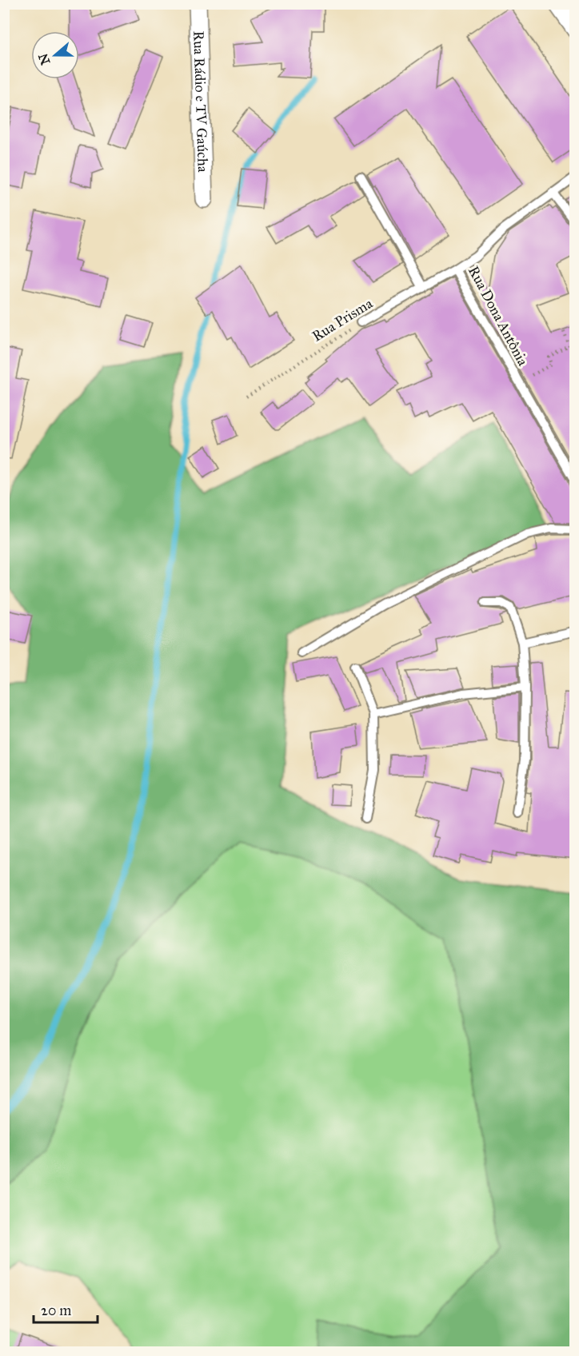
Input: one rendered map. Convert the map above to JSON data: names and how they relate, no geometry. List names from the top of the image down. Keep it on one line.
{"streets":{"street":["Rua Rádio e TV Gaúcha"],"lane":["Rua Dona Antônia","Rua Prisma"]},"crossings":[["Rua Dona Antônia","Rua Prisma"]],"scale_bar":"20 m","north":"left"}
